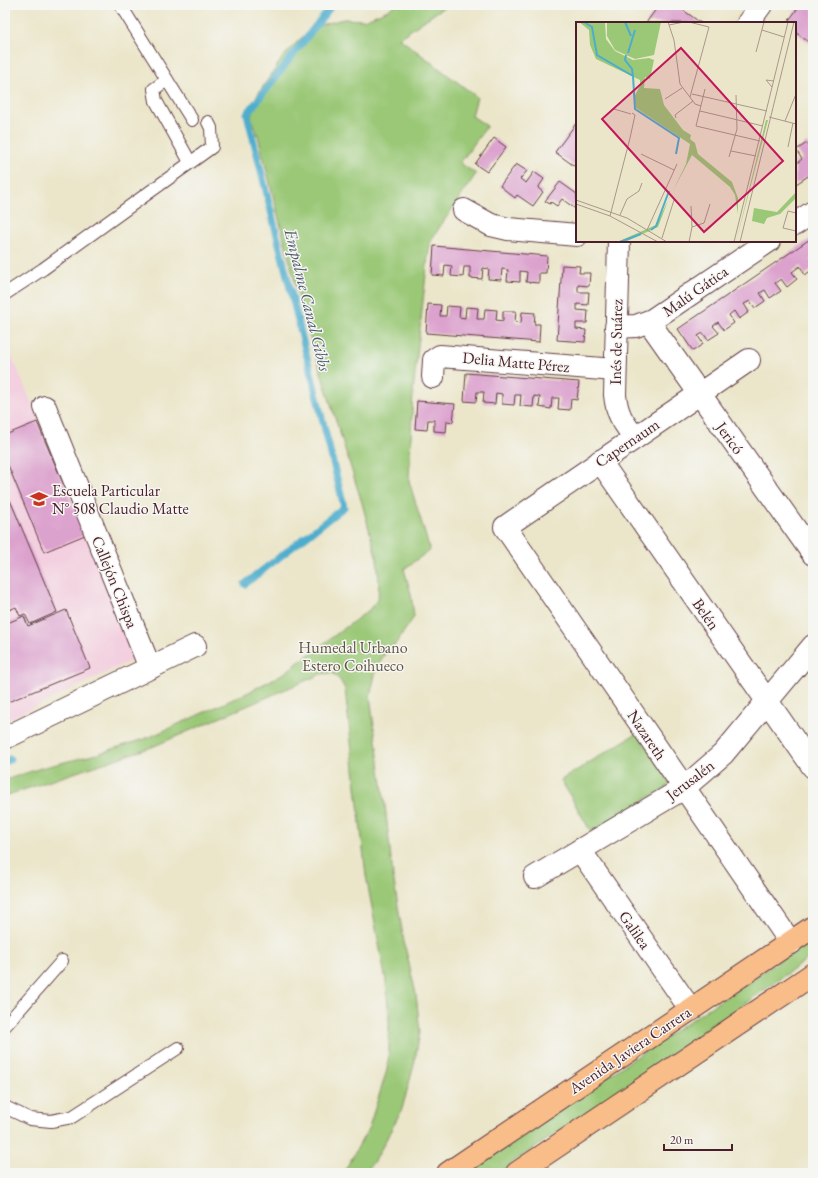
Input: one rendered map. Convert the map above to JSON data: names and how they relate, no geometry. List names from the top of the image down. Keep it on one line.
{"streets":{"main road":["Avenida Javiera Carrera"],"street":["Malú Gática","Inés de Suárez","Delia Matte Pérez","Jericó","Capernaum","Callejón Chispa","Belén","Nazareth","Jerusalén","Galilea"]},"crossings":[["Malú Gática","Inés de Suárez"],["Malú Gática","Jericó"],["Inés de Suárez","Delia Matte Pérez"],["Inés de Suárez","Capernaum"],["Jericó","Capernaum"],["Capernaum","Belén"],["Capernaum","Nazareth"],["Belén","Jerusalén"],["Nazareth","Jerusalén"],["Nazareth","Avenida Javiera Carrera"],["Jerusalén","Galilea"],["Galilea","Avenida Javiera Carrera"]],"water":["Empalme Canal Gibbs"],"parks":["Humedal Urbano Estero Coihueco"],"places":{"school or university":["Escuela Particular N° 508 Claudio Matte"]},"scale_bar":"20 m"}
